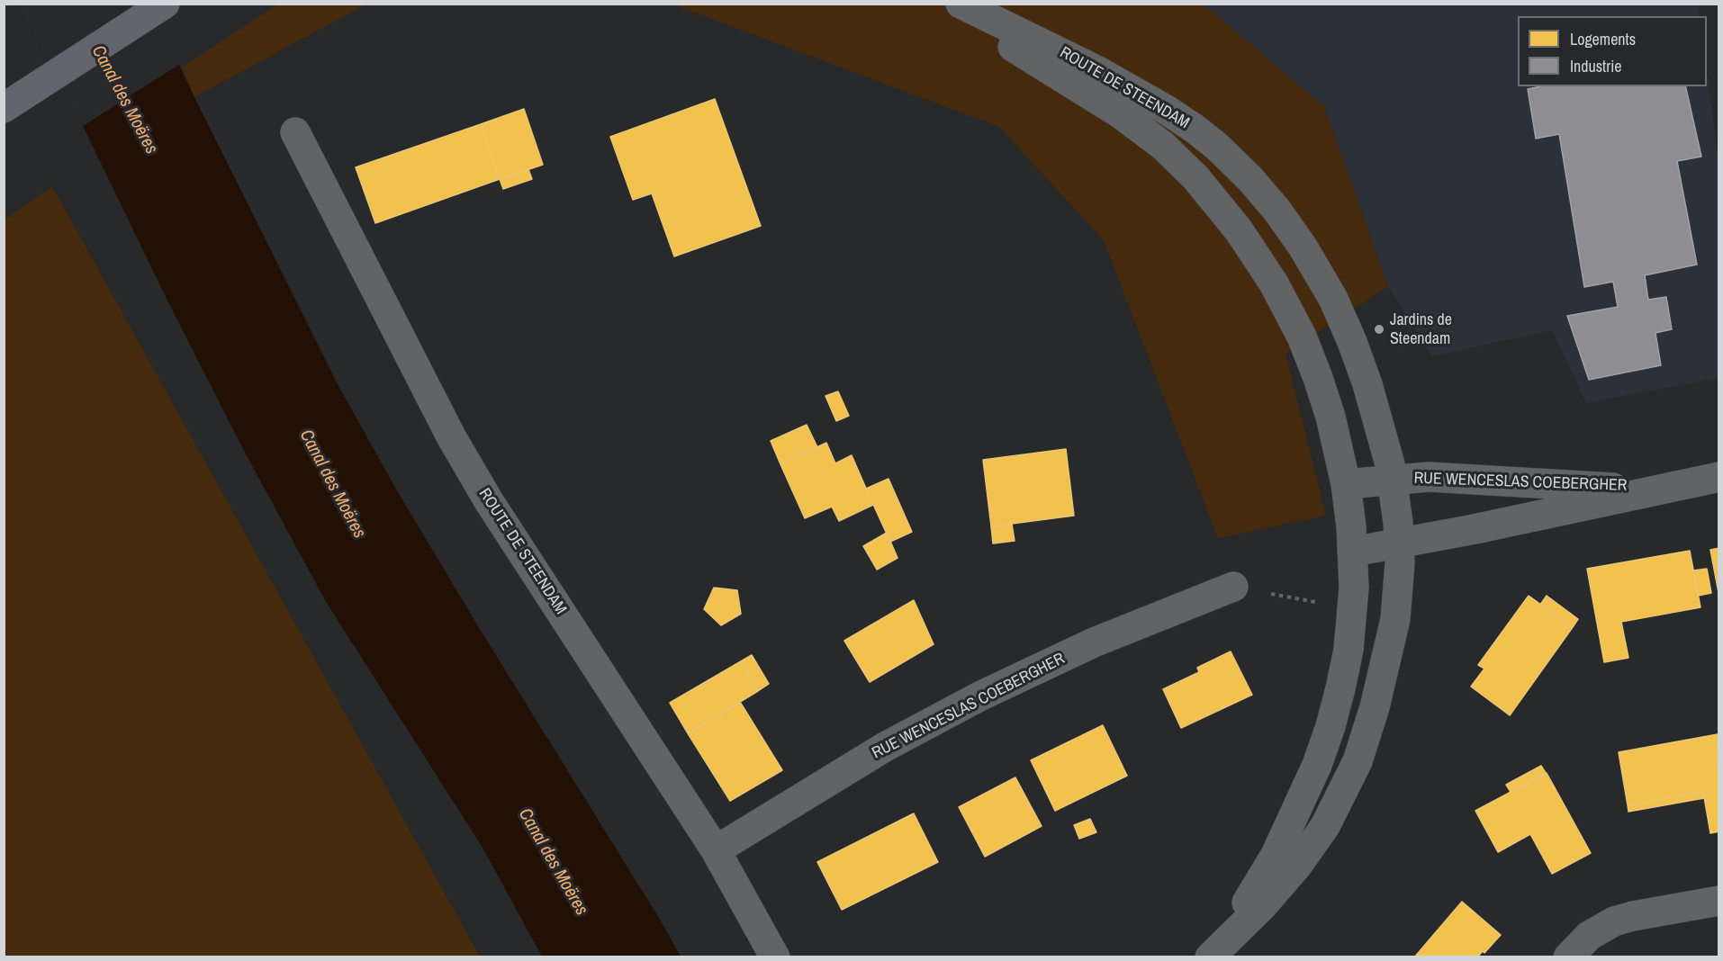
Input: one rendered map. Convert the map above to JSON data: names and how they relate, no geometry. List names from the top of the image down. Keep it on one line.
{"streets":{"street":["ROUTE DE STEENDAM","RUE WENCESLAS COEBERGHER"]},"crossings":[["ROUTE DE STEENDAM","RUE WENCESLAS COEBERGHER"]],"water":["Canal des Moëres"],"places":["Jardins de Steendam"],"legend":["Logements","Industrie"]}
